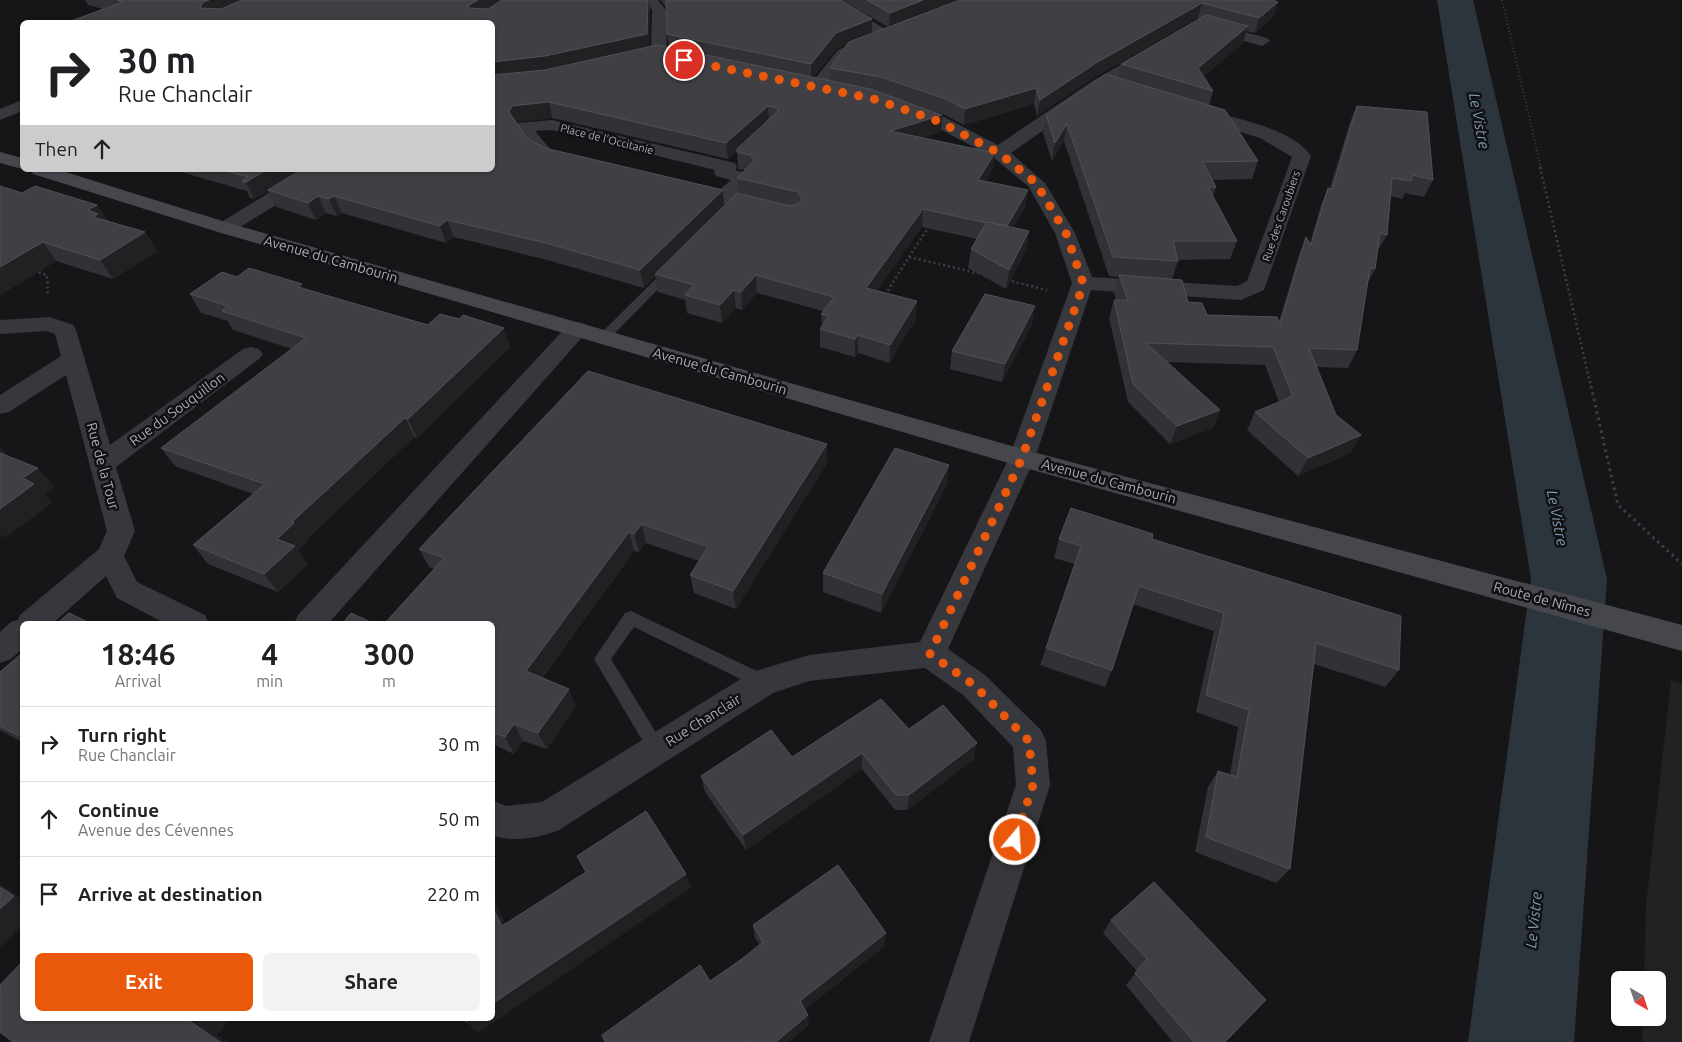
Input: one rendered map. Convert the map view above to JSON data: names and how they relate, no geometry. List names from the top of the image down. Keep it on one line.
{"streets":{"street":["Place de l'Occitanie","Rue des Caroubiers","Avenue du Cambourin","Rue du Souquillon","Rue de la Tour","Route de Nîmes","Rue Chanclair"]},"crossings":[["Avenue du Cambourin","Route de Nîmes"],["Rue du Souquillon","Rue de la Tour"]],"water":["Le Vistre"],"north":"bottom right","page":{"turn":["30 m","Rue Chanclair"],"then":"Then","eta":["18:46","Arrival","4","min","300","m"],"list":[{"name":"Turn right","note":"Rue Chanclair","value":"30 m"},{"name":"Continue","note":"Avenue des Cévennes","value":"50 m"},{"name":"Arrive at destination","value":"220 m"}],"buttons":["Exit","Share"]}}
